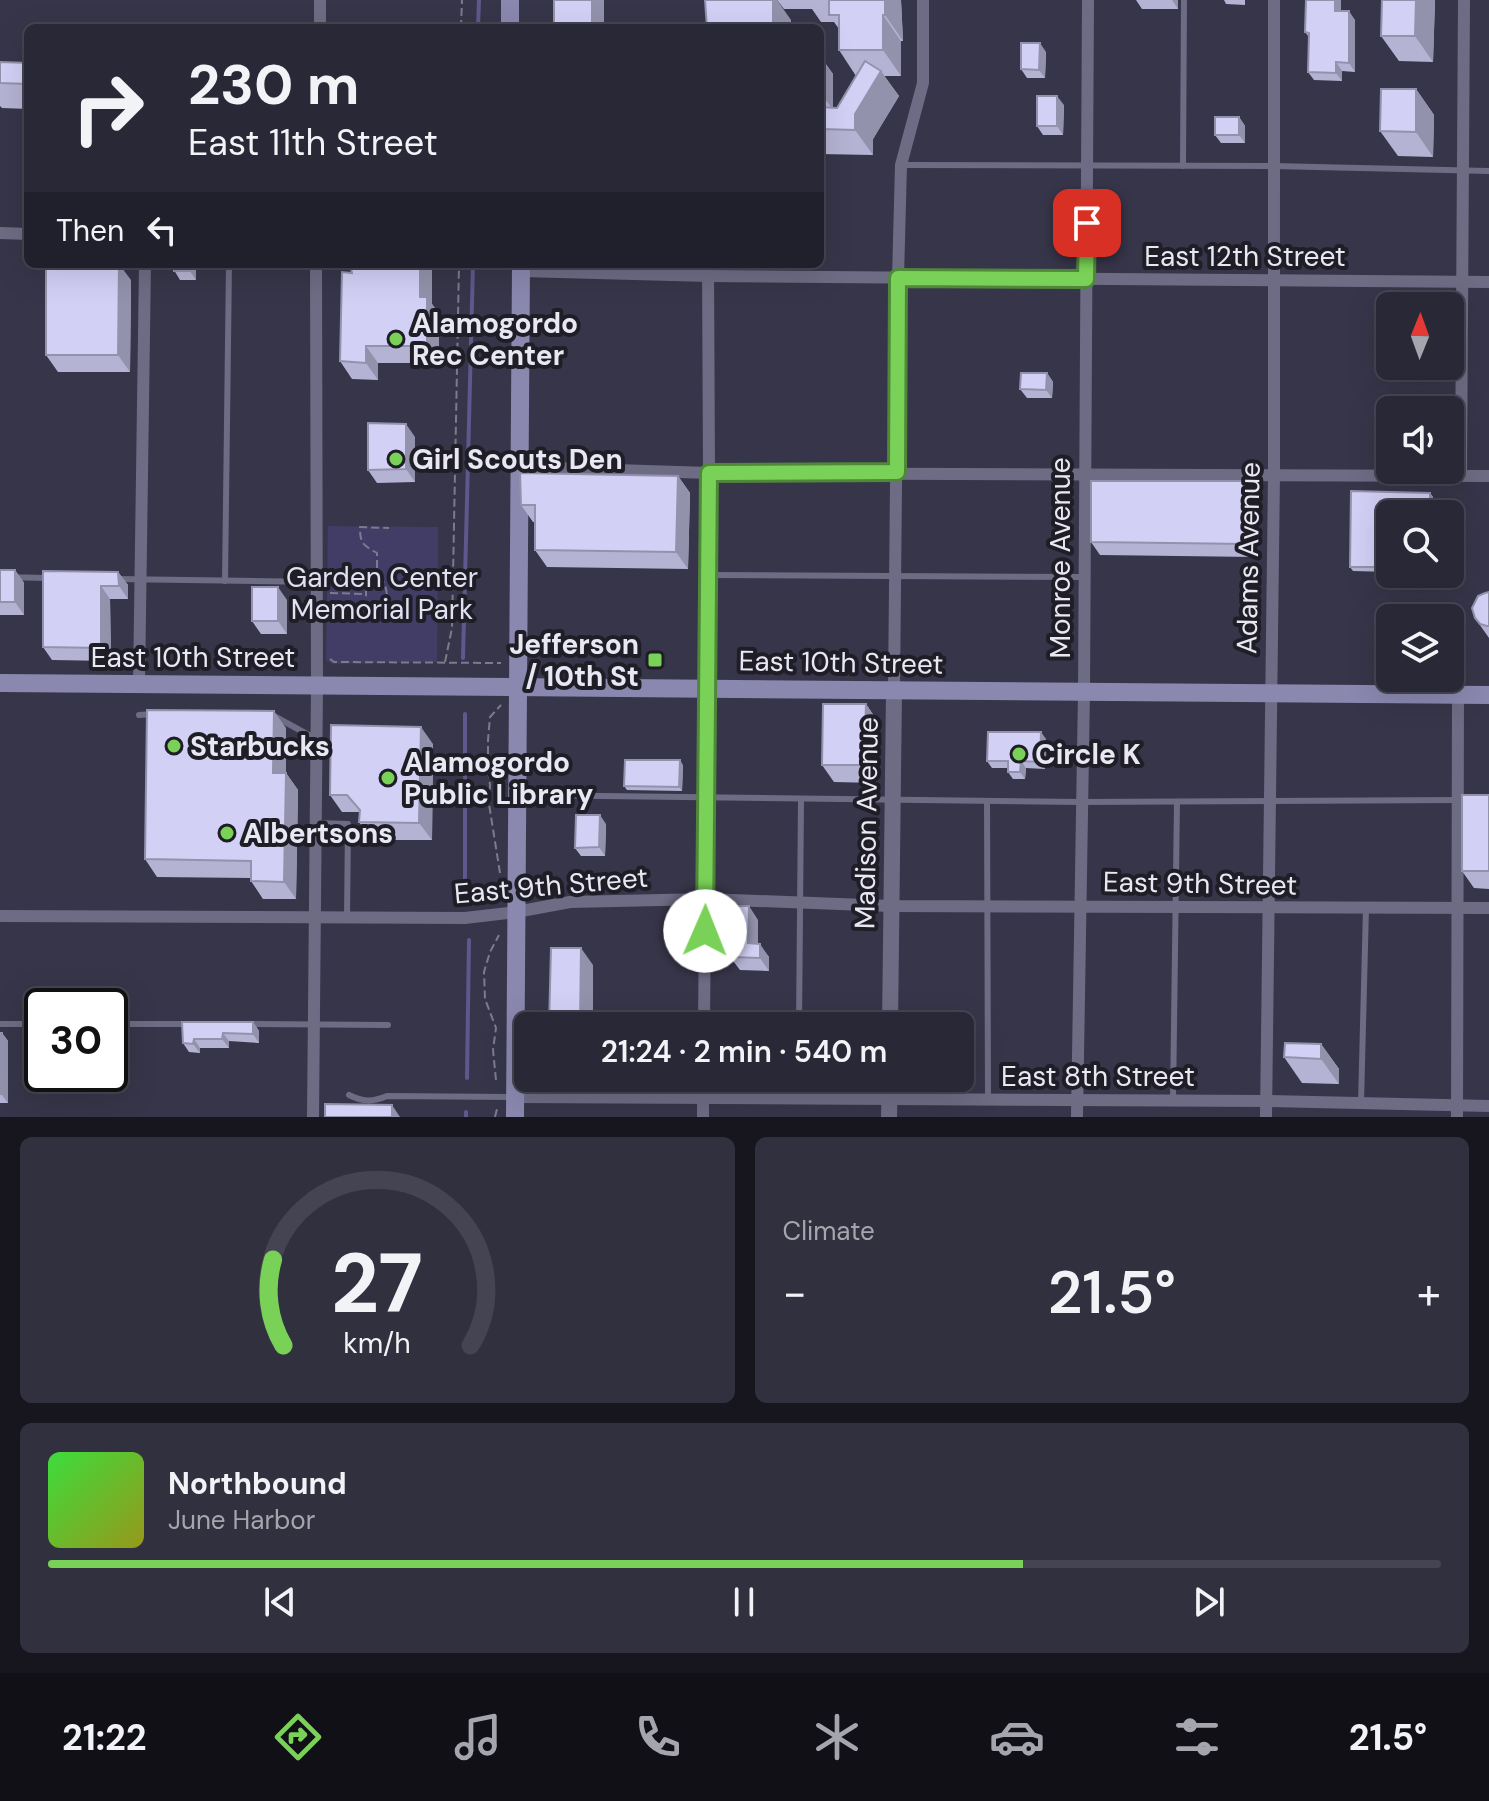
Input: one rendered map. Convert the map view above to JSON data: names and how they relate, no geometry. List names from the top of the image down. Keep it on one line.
{"streets":{"main road":["East 10th Street"],"street":["East 12th Street","Monroe Avenue","Adams Avenue","Madison Avenue","East 9th Street","East 8th Street"]},"crossings":[["East 12th Street","Monroe Avenue"],["East 12th Street","Adams Avenue"],["East 12th Street","Madison Avenue"],["Monroe Avenue","East 10th Street"],["Monroe Avenue","East 9th Street"],["Monroe Avenue","East 8th Street"],["Adams Avenue","East 10th Street"],["Adams Avenue","East 9th Street"],["Adams Avenue","East 8th Street"],["East 10th Street","Madison Avenue"],["Madison Avenue","East 9th Street"]],"parks":["Garden Center Memorial Park"],"places":{"other":["Alamogordo Rec Center","Girl Scouts Den","Starbucks","Circle K","Alamogordo Public Library","Albertsons"],"transit":["Jefferson / 10th St"]},"north":"top","page":{"turn":["230 m","East 11th Street"],"then":"Then","limit":"30","trip":"21:24 · 2 min · 540 m","tile":"Climate","heat":["−","21.5°","+"],"song":["Northbound","June Harbor"],"tabs":["21:22","21.5°"],"gauge":["27","km/h"]}}
